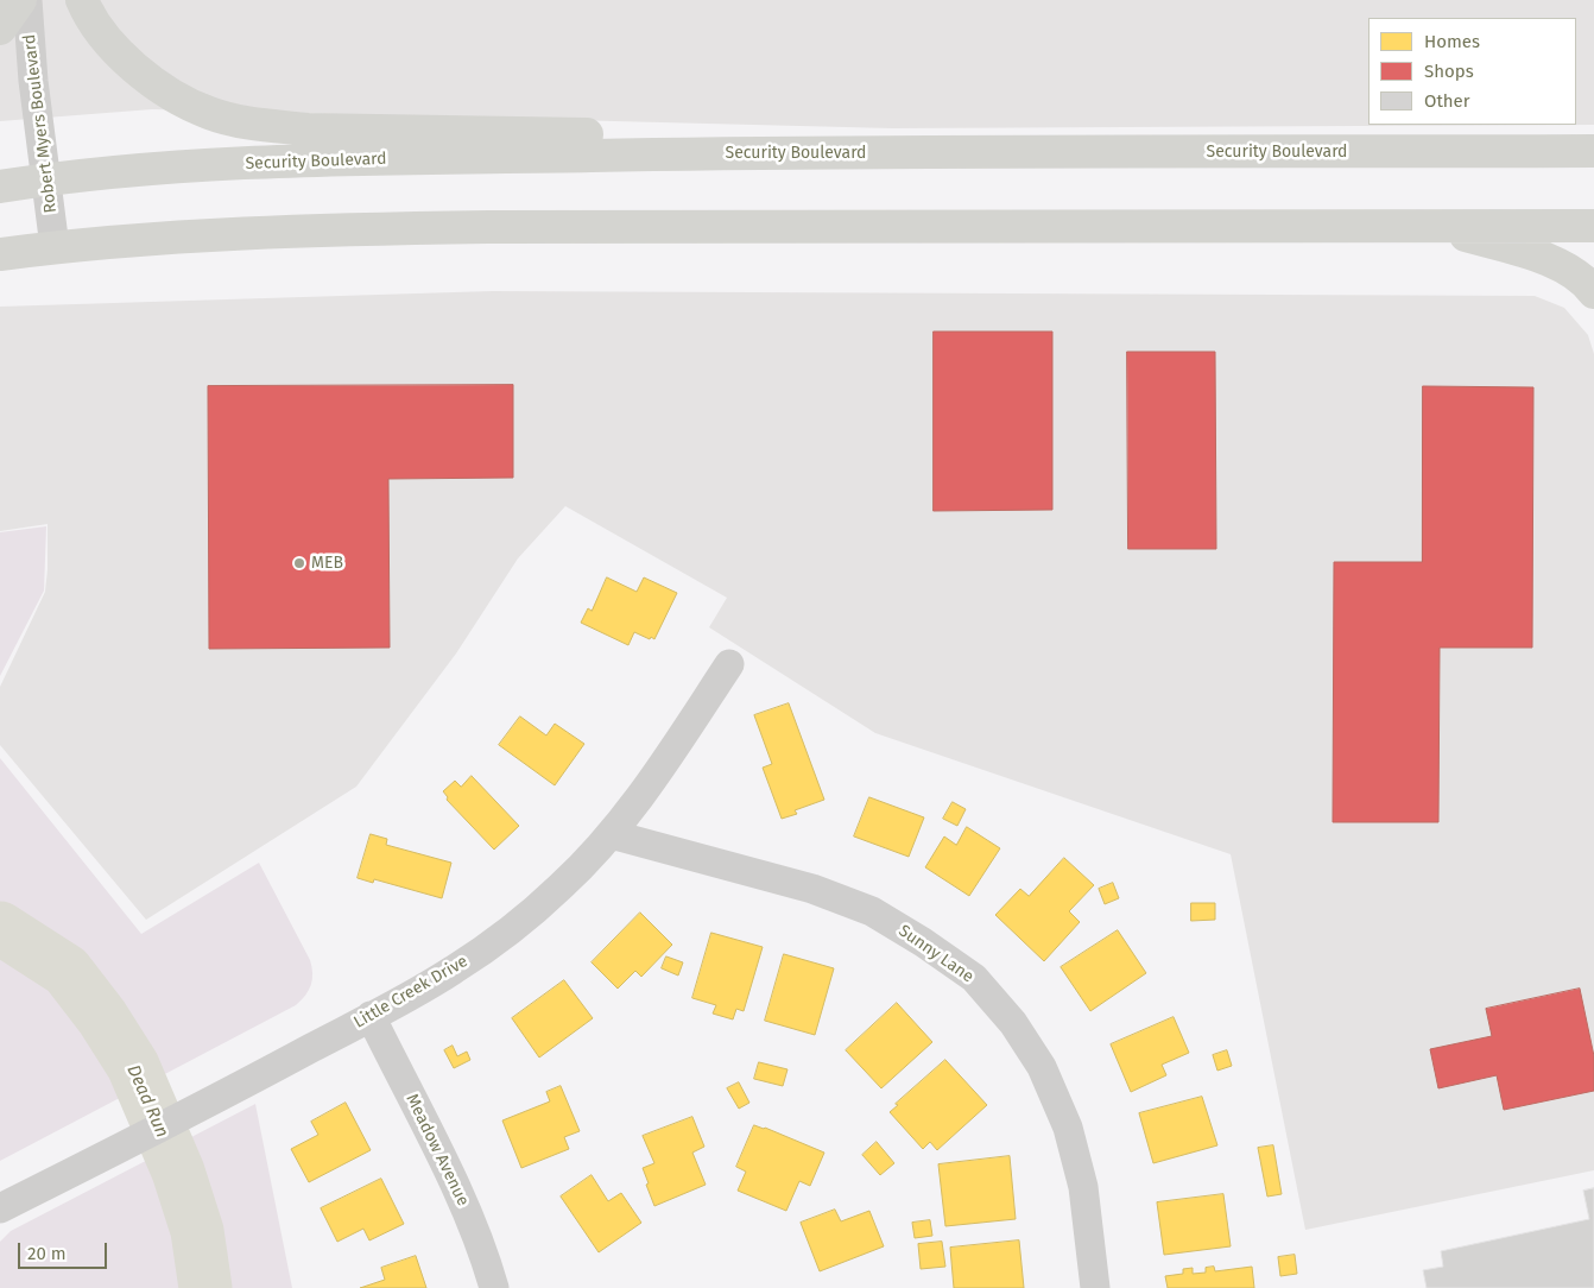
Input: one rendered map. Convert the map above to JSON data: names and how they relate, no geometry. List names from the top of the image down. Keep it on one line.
{"streets":{"main road":["Security Boulevard"],"street":["Robert Myers Boulevard","Sunny Lane","Little Creek Drive","Meadow Avenue"]},"crossings":[["Robert Myers Boulevard","Security Boulevard"],["Sunny Lane","Little Creek Drive"],["Little Creek Drive","Meadow Avenue"]],"water":["Dead Run"],"places":["MEB"],"legend":["Homes","Shops","Other"],"scale_bar":"20 m"}
